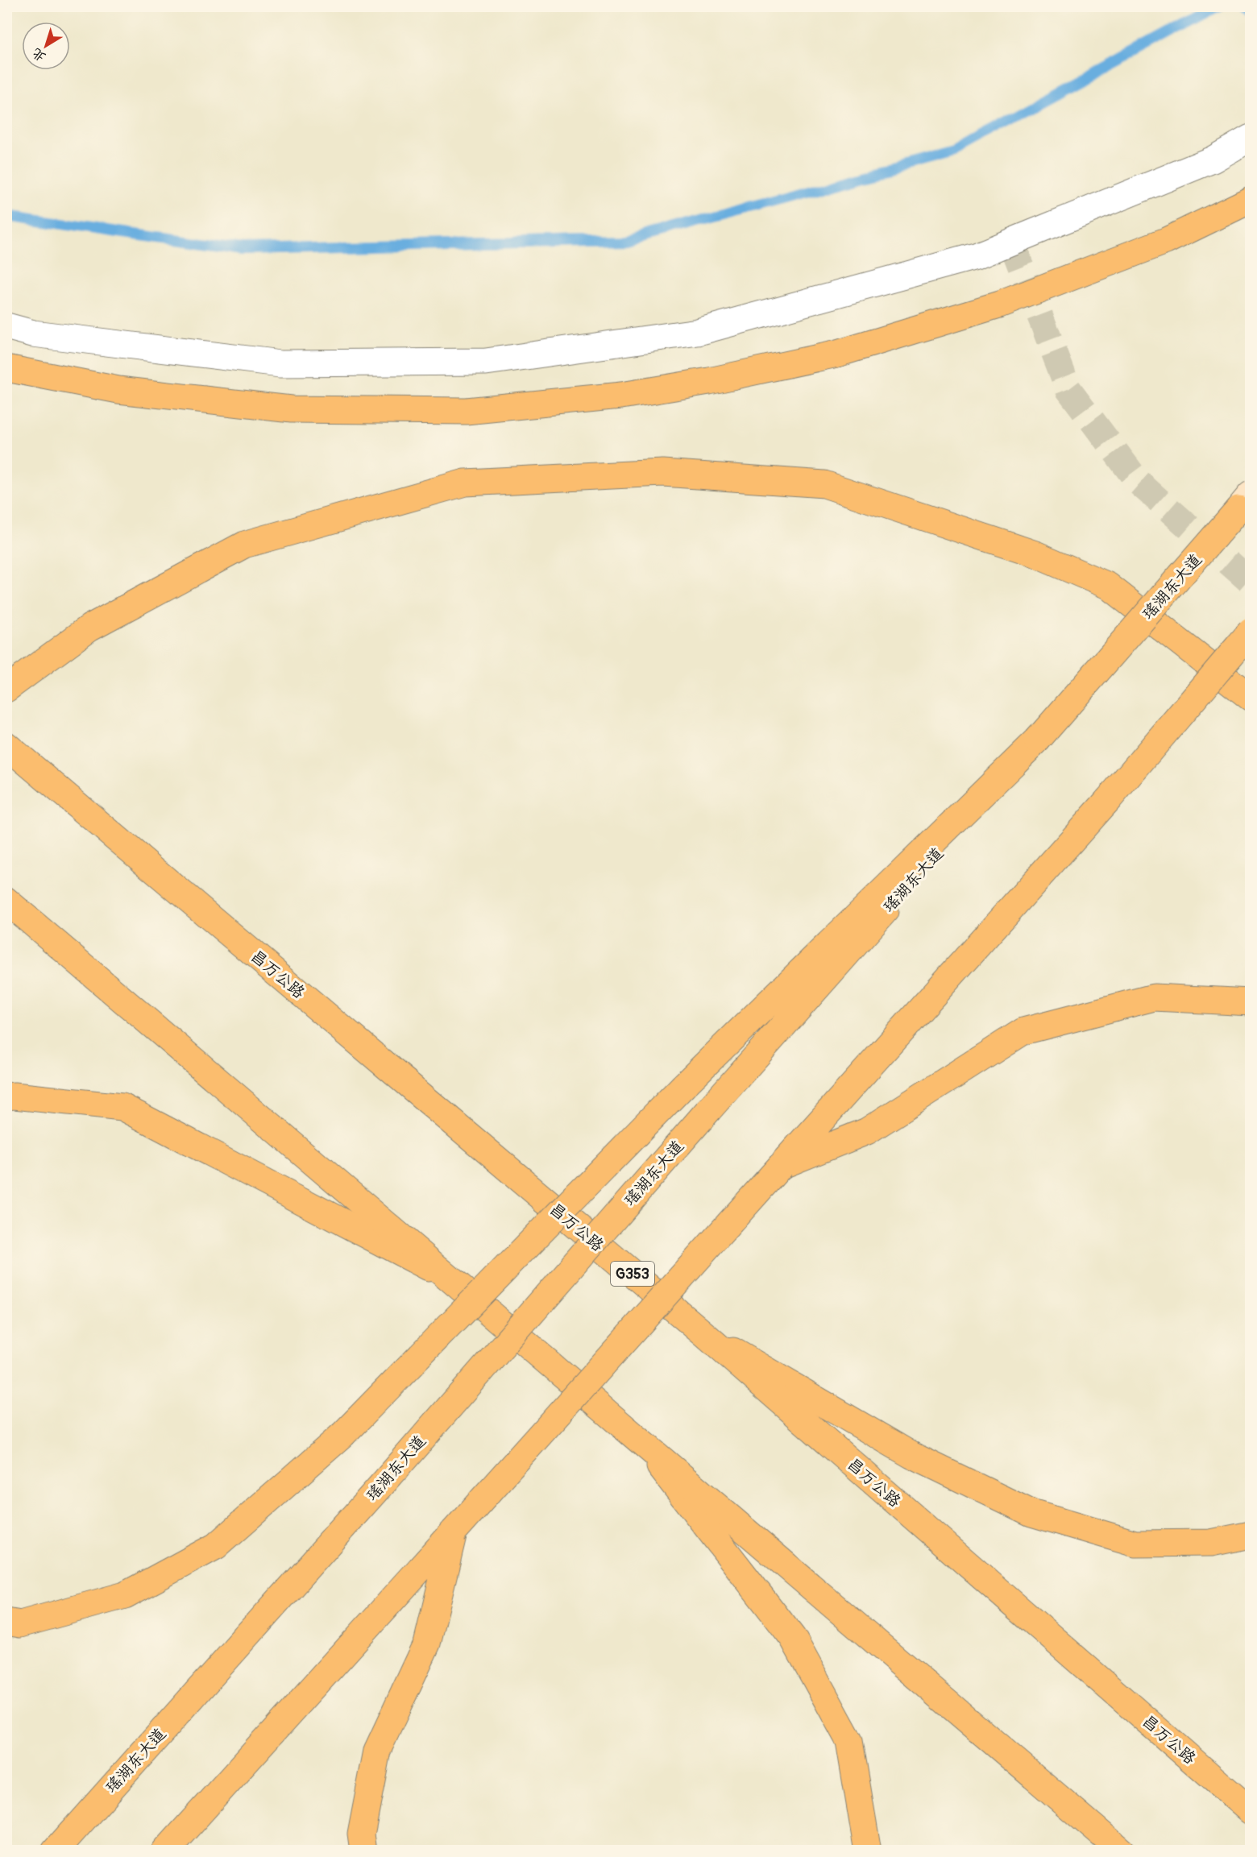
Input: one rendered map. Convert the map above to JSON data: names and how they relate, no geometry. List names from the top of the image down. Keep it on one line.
{"streets":{"main road":["瑶湖东大道","昌万公路","G353"]},"north":"bottom left"}
